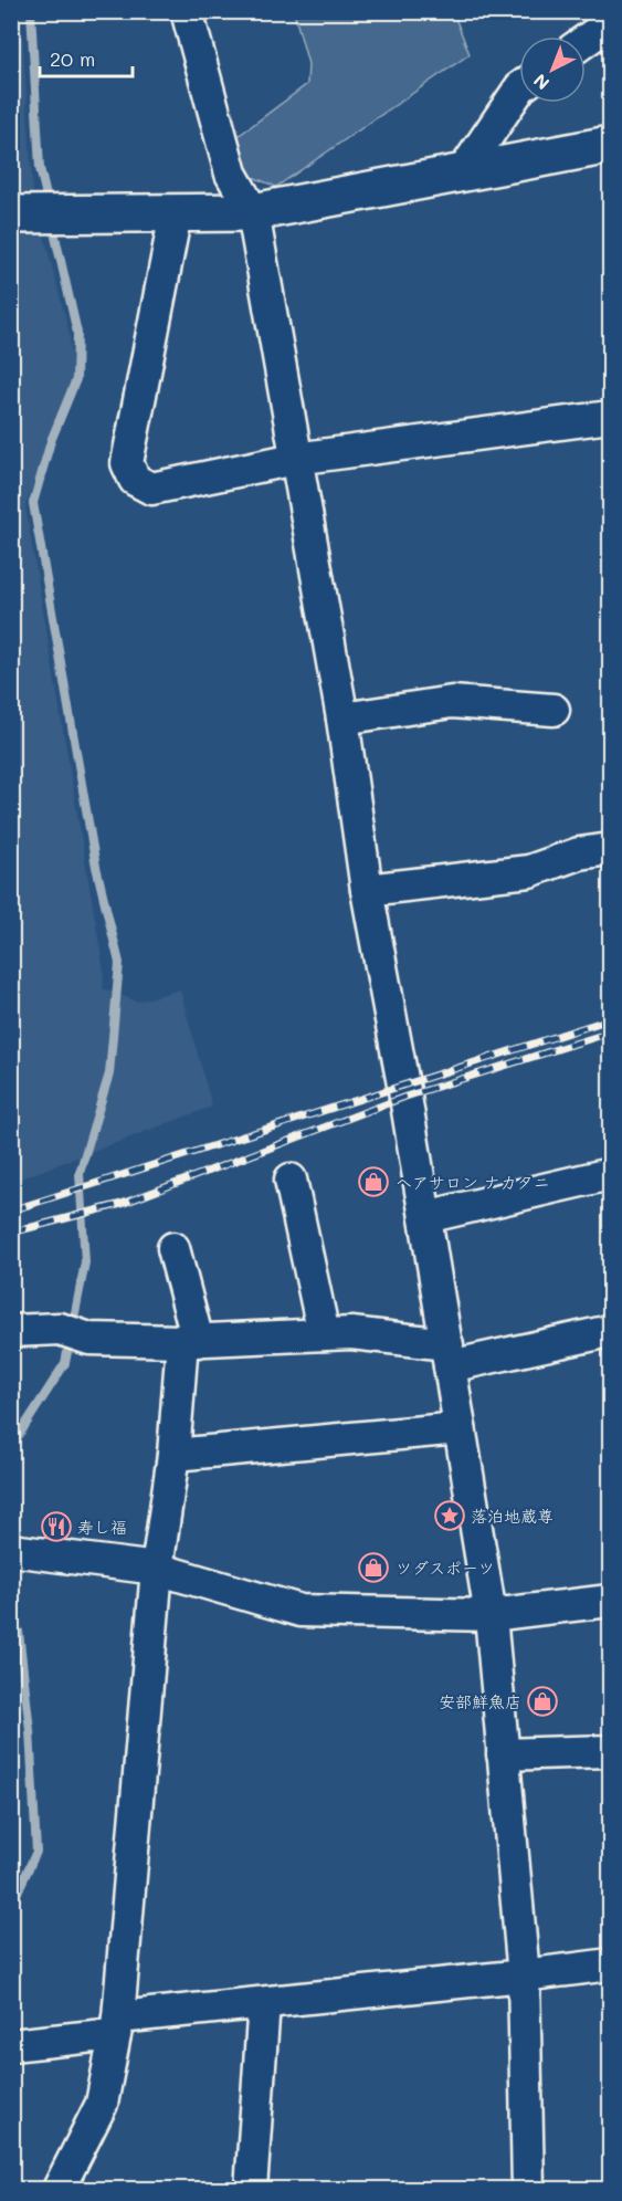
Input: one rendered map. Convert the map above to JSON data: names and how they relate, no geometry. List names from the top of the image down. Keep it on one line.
{"places":{"shop":["ヘアサロン ナカタニ","ツダスポーツ","安部鮮魚店"],"place":["落泊地蔵尊"],"restaurant":["寿し福"]},"scale_bar":"20 m","north":"bottom left"}
